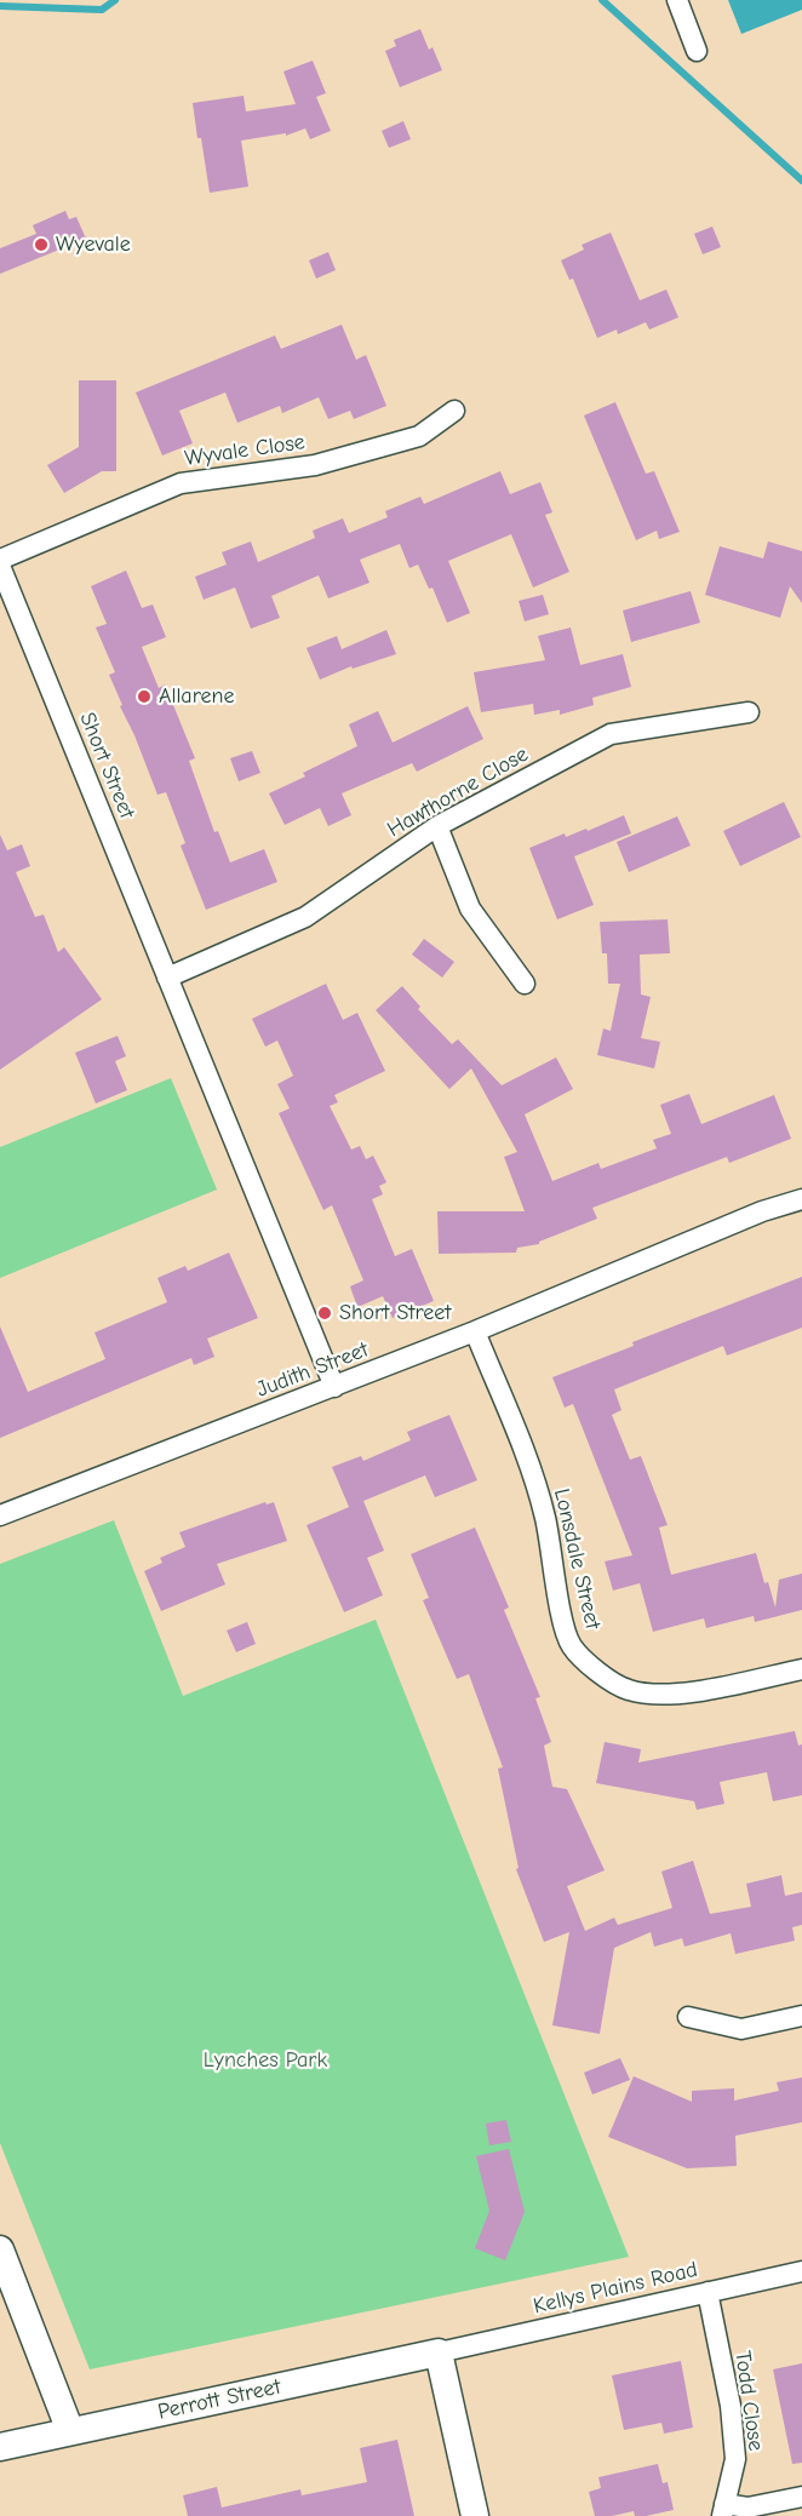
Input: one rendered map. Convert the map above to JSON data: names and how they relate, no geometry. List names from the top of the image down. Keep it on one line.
{"streets":{"street":["Wyvale Close","Short Street","Hawthorne Close","Judith Street","Lonsdale Street","Kellys Plains Road","Perrott Street","Todd Close"]},"crossings":[["Short Street","Hawthorne Close"],["Short Street","Judith Street"],["Judith Street","Lonsdale Street"],["Kellys Plains Road","Perrott Street"],["Kellys Plains Road","Todd Close"]],"parks":["Lynches Park"],"places":["Wyevale","Allarene","Short Street"]}
